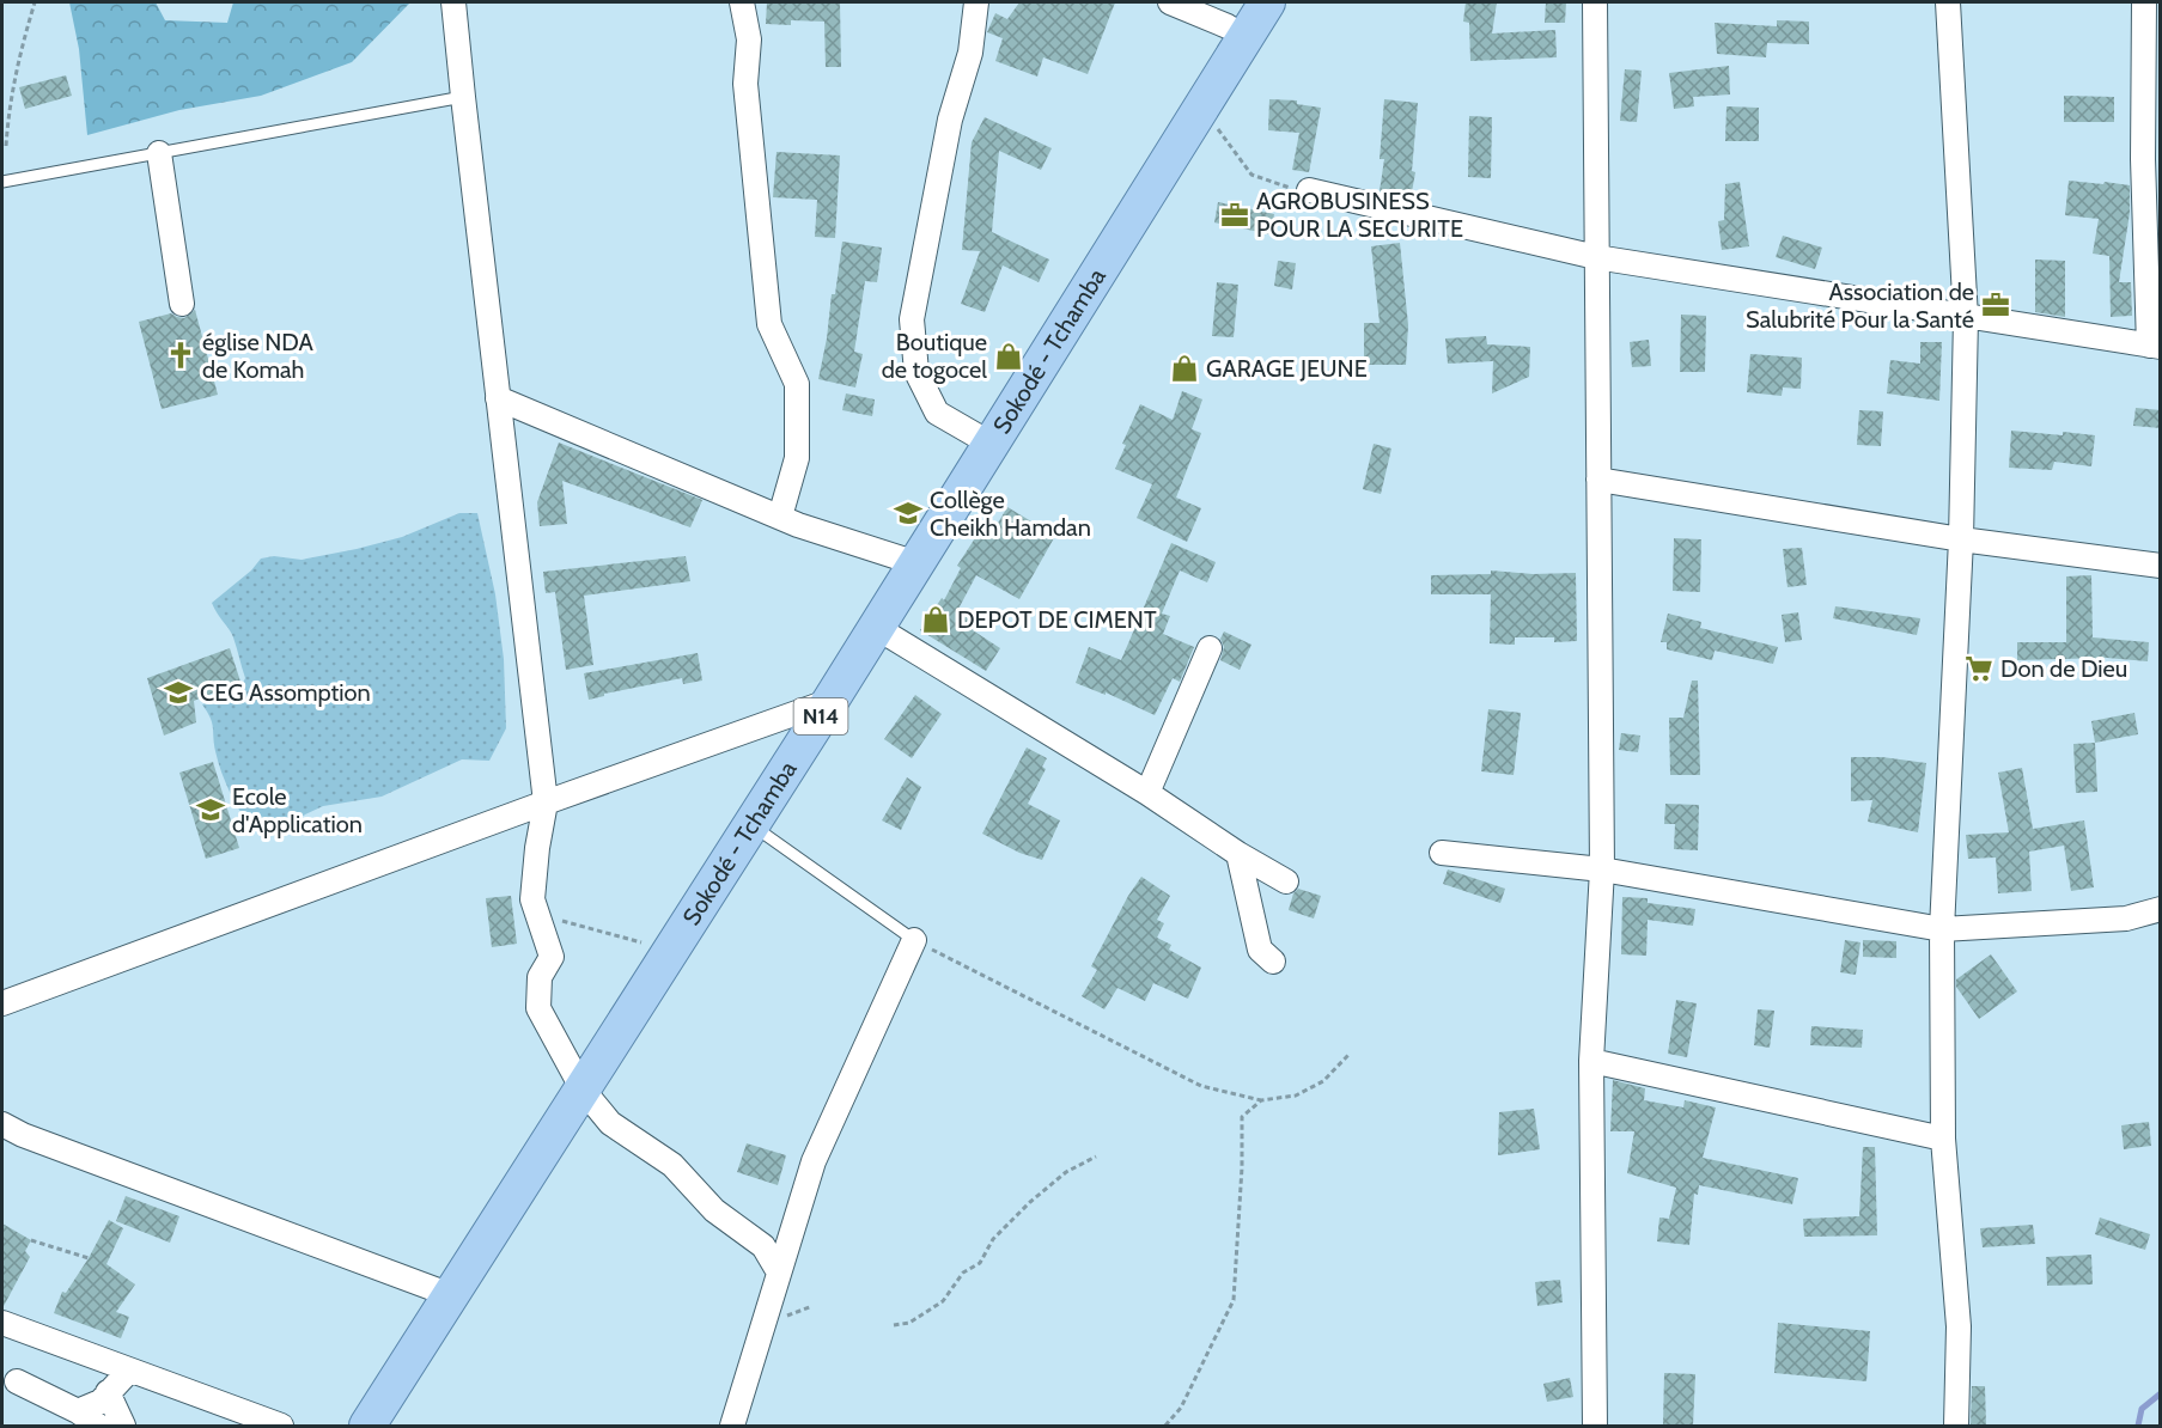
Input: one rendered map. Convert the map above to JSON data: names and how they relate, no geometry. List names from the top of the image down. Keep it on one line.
{"streets":{"main road":["Sokodé - Tchamba","N14"]},"places":{"office":["AGROBUSINESS POUR LA SECURITE","Association de Salubrité Pour la Santé"],"church":["église NDA de Komah"],"shop":["Boutique de togocel","GARAGE JEUNE","DEPOT DE CIMENT"],"school or university":["Collège Cheikh Hamdan","CEG Assomption","Ecole d'Application"],"supermarket":["Don de Dieu"]}}
